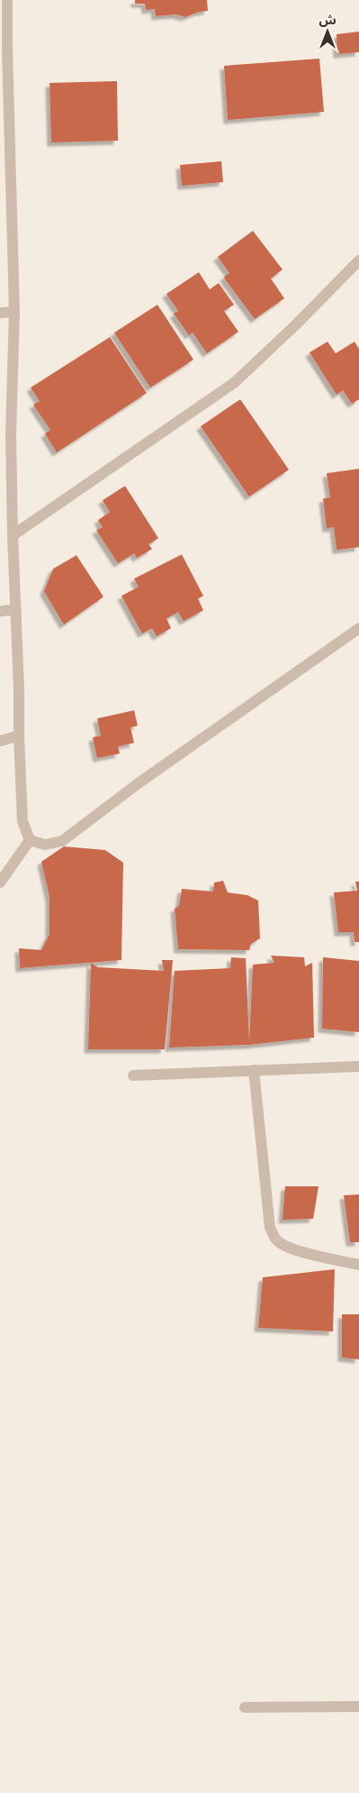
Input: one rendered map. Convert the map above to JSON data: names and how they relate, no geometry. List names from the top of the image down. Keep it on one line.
{"north":"top"}
